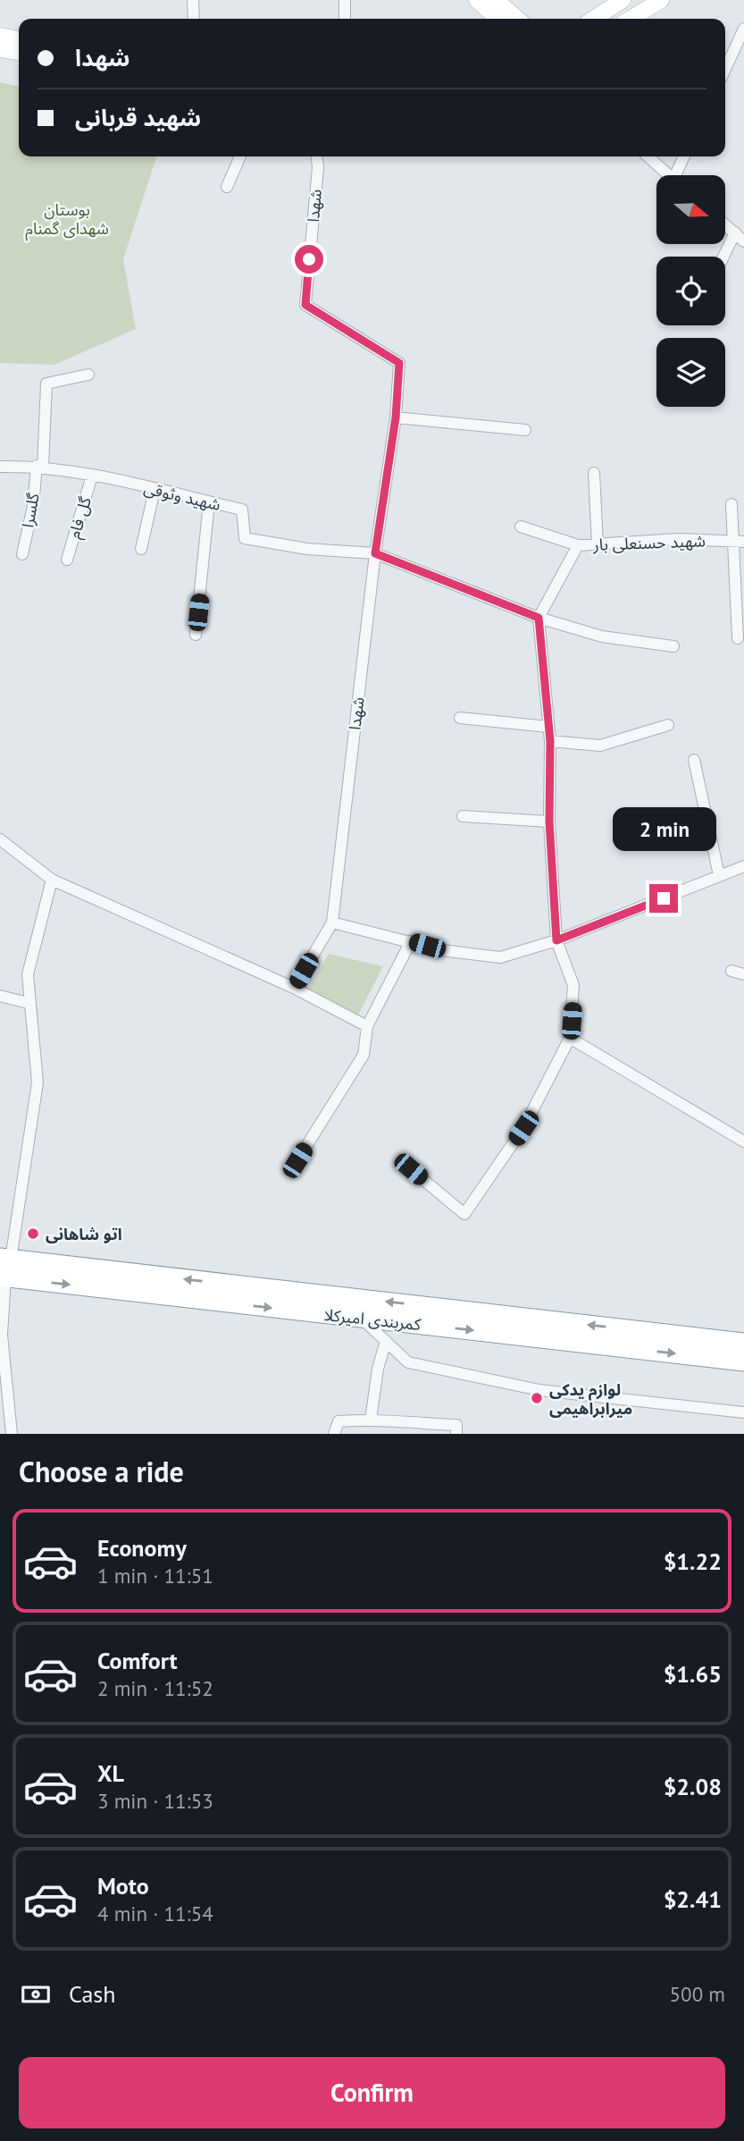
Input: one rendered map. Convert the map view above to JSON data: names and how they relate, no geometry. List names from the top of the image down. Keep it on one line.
{"streets":{"highway":["کمربندی امیرکلا"],"street":["شهدا","شهید وثوقی","گلسرا","گل فام","شهید حسنعلی بار"]},"crossings":[["شهدا","شهید وثوقی"],["شهید وثوقی","گلسرا"],["شهید وثوقی","گل فام"]],"parks":["بوستان شهدای گمنام"],"places":["اتو شاهانی","لوازم یدکی میرابراهیمی"],"north":"right","page":{"banner":["شهدا","شهید قربانی"],"bubble":"2 min","heading":"Choose a ride","list":[{"name":"Economy","note":"1 min · 11:51","value":"$1.22"},{"name":"Comfort","note":"2 min · 11:52","value":"$1.65"},{"name":"XL","note":"3 min · 11:53","value":"$2.08"},{"name":"Moto","note":"4 min · 11:54","value":"$2.41"}],"pay":["Cash","500 m"],"buttons":"Confirm"}}
